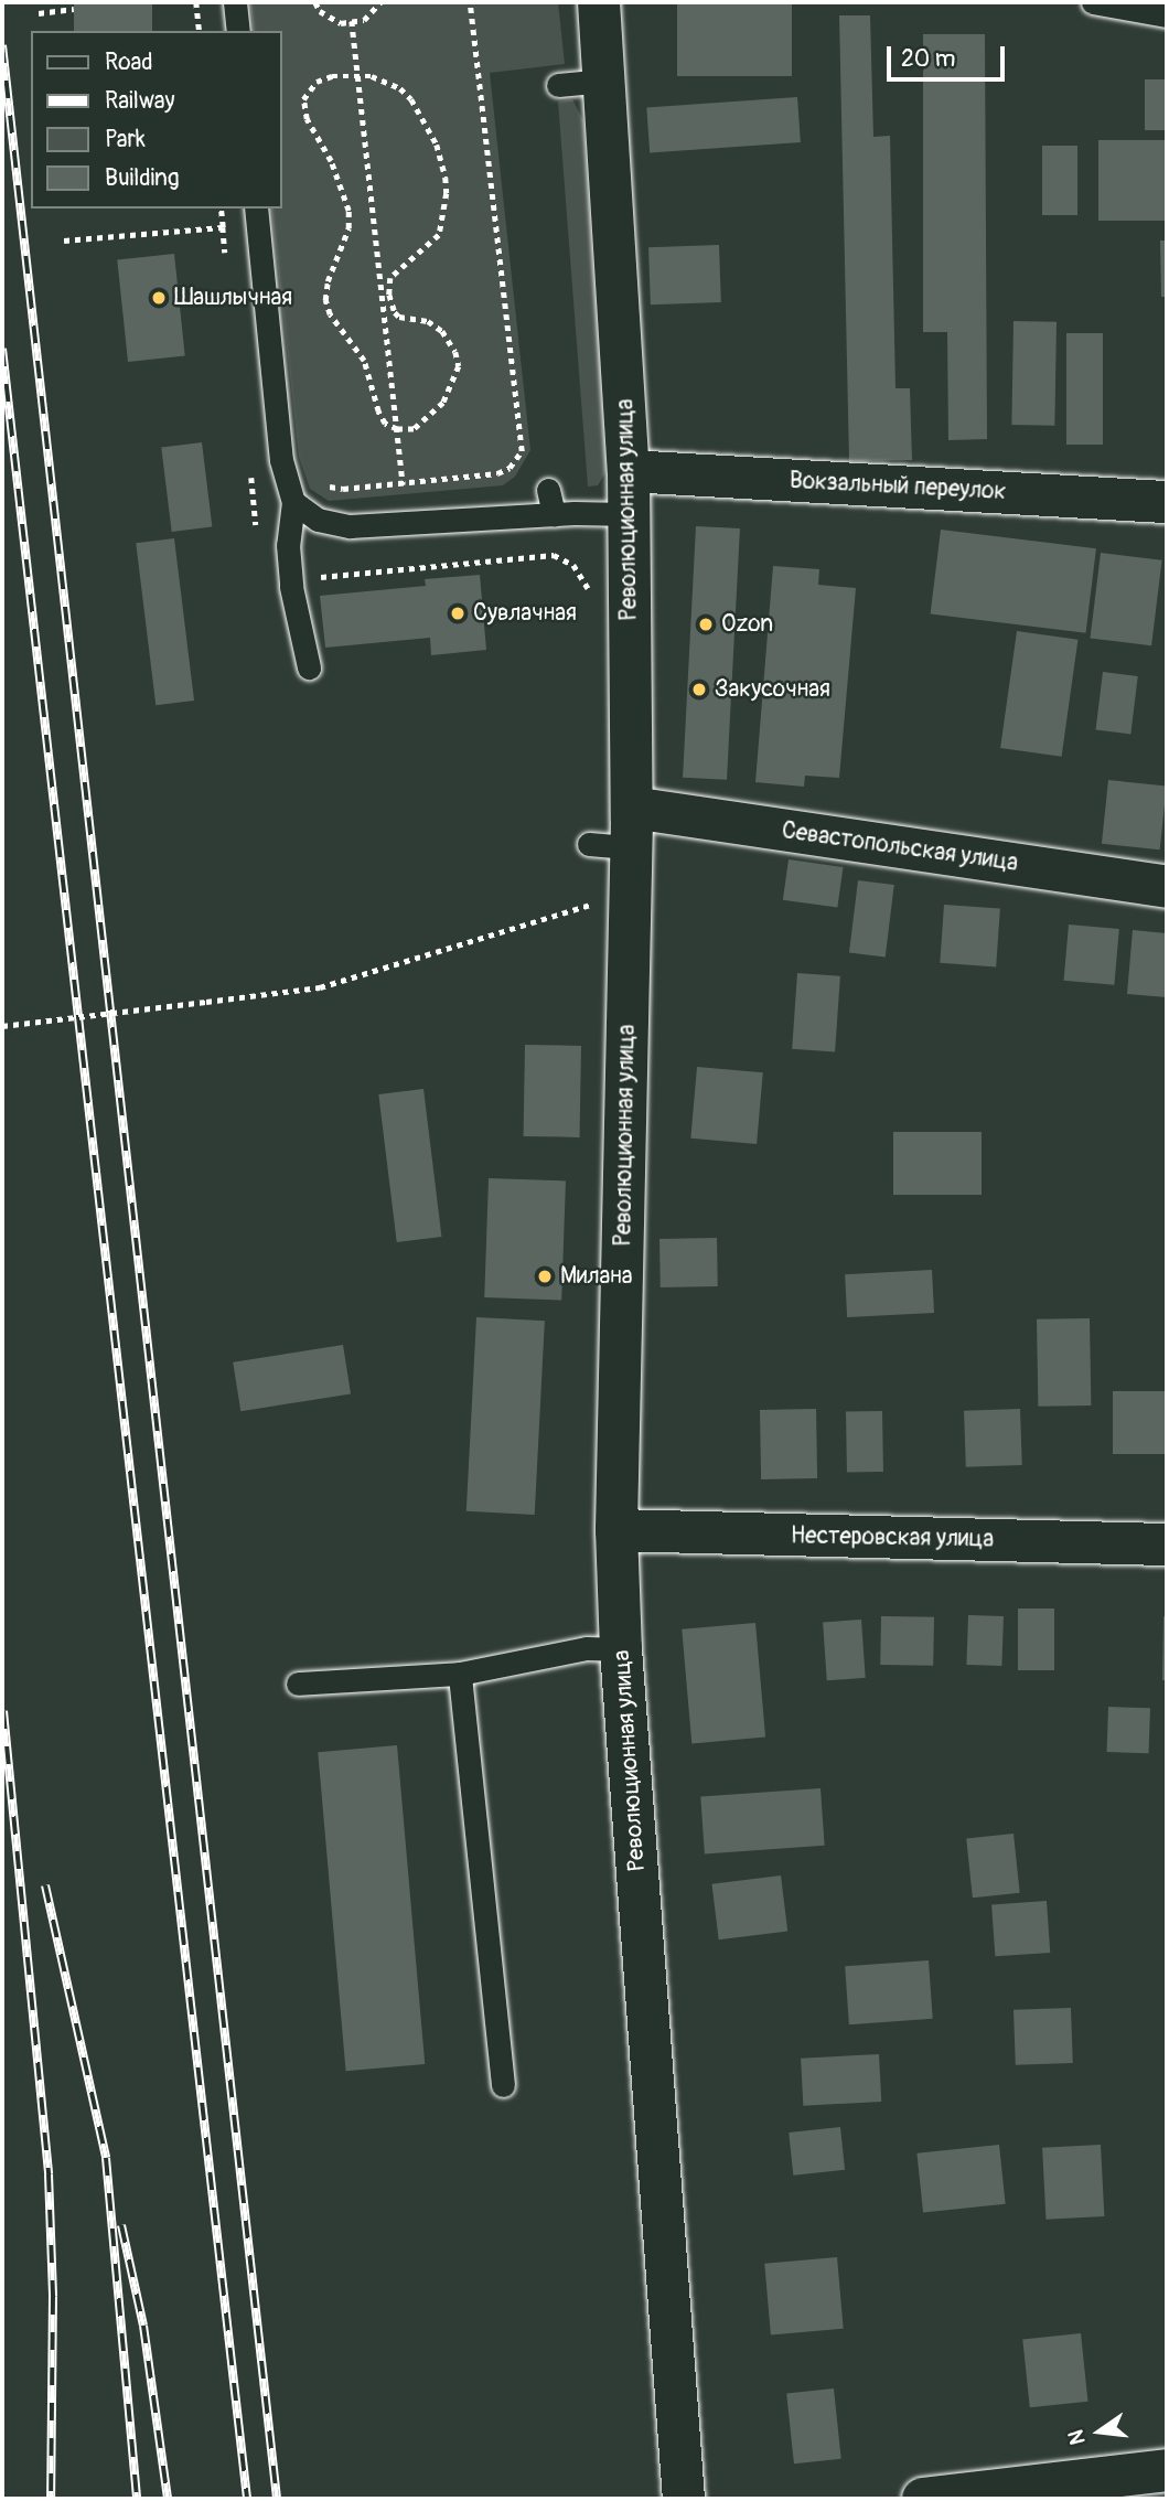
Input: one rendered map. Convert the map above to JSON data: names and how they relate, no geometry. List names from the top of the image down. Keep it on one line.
{"streets":{"main road":["Вокзальный переулок","Революционная улица","Севастопольская улица","Нестеровская улица"]},"crossings":[["Вокзальный переулок","Революционная улица"],["Революционная улица","Севастопольская улица"],["Революционная улица","Нестеровская улица"]],"places":["Шашлычная","Сувлачная","Ozon","Закусочная","Милана"],"legend":["Road","Railway","Park","Building"],"scale_bar":"20 m","north":"left"}
